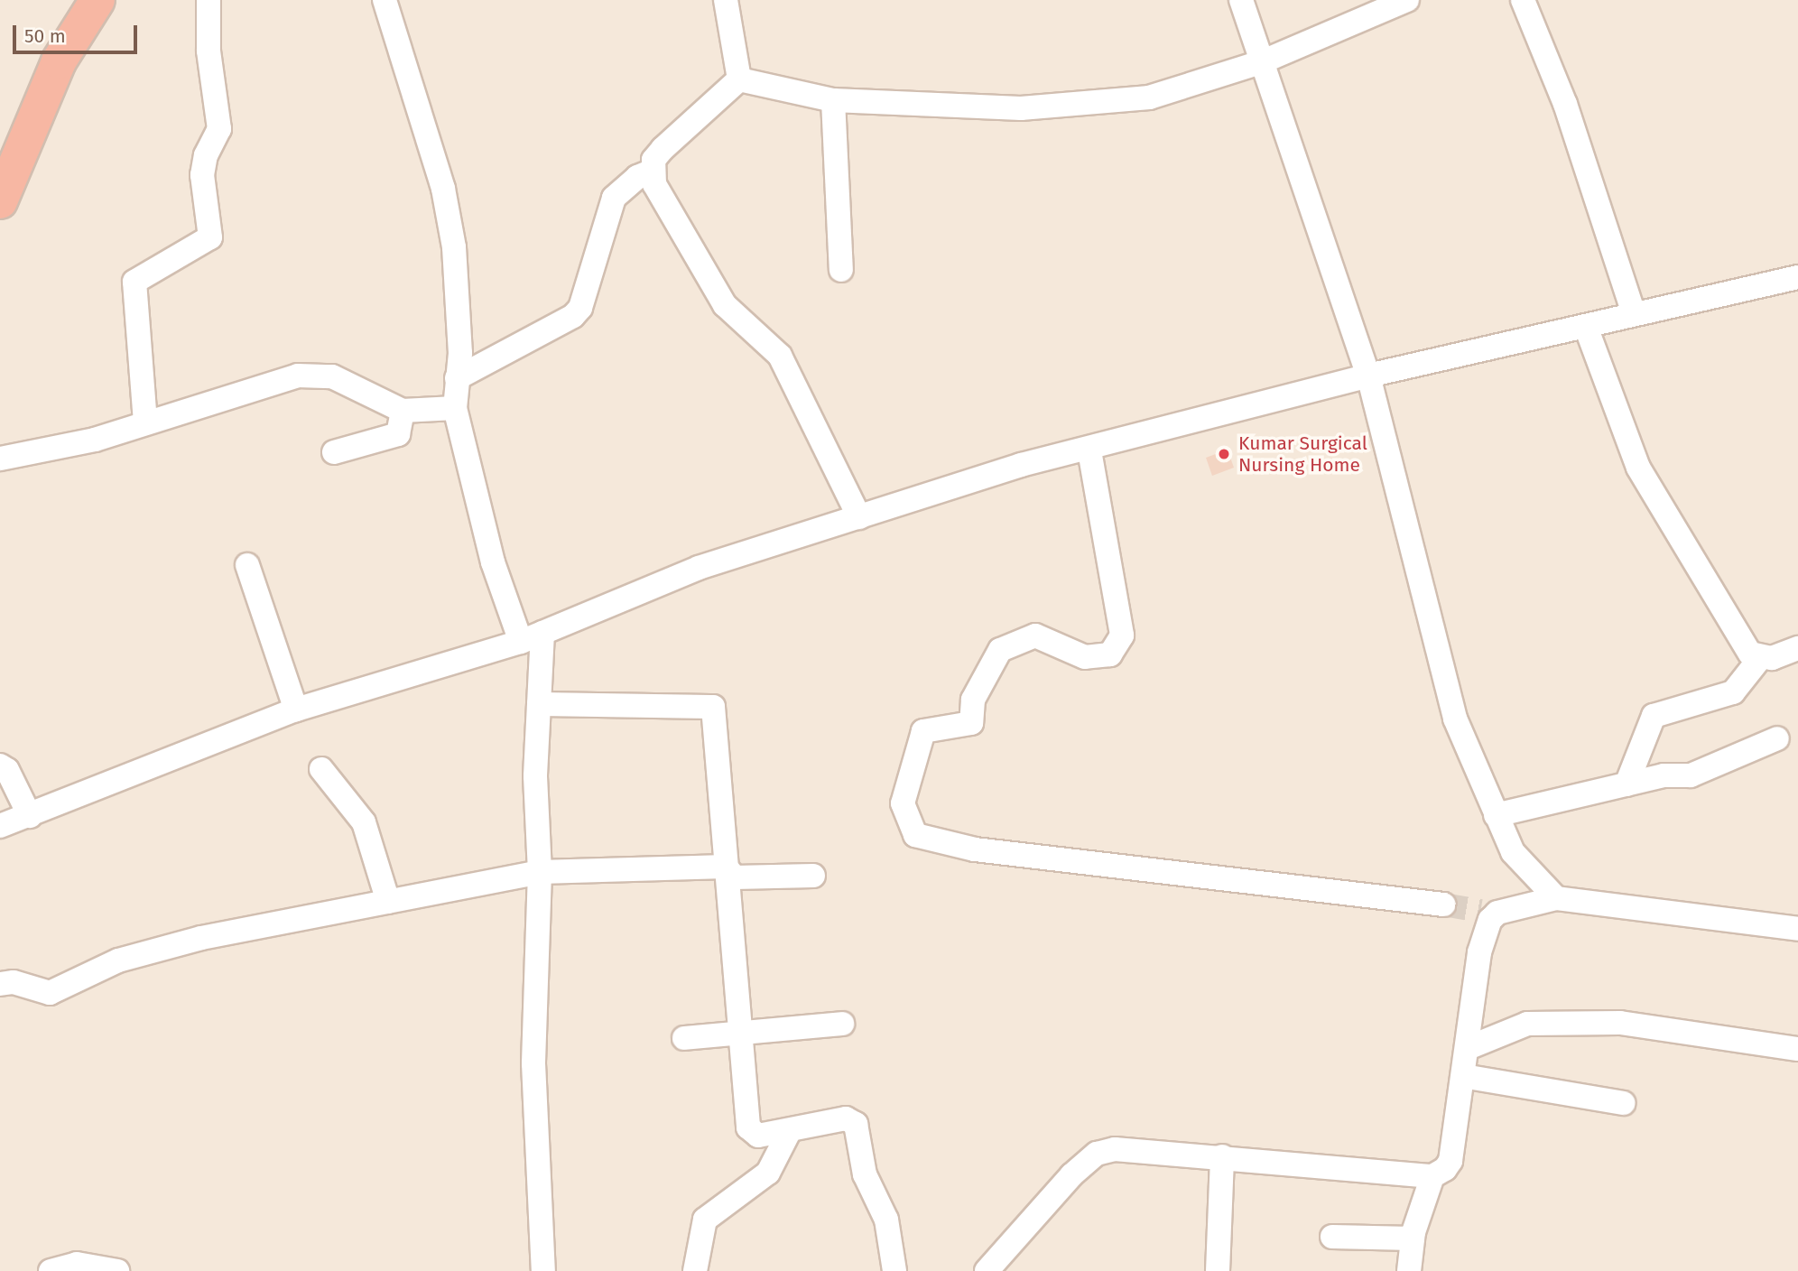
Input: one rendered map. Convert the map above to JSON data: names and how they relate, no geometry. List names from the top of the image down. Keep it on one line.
{"places":["Kumar Surgical Nursing Home"],"scale_bar":"50 m"}
